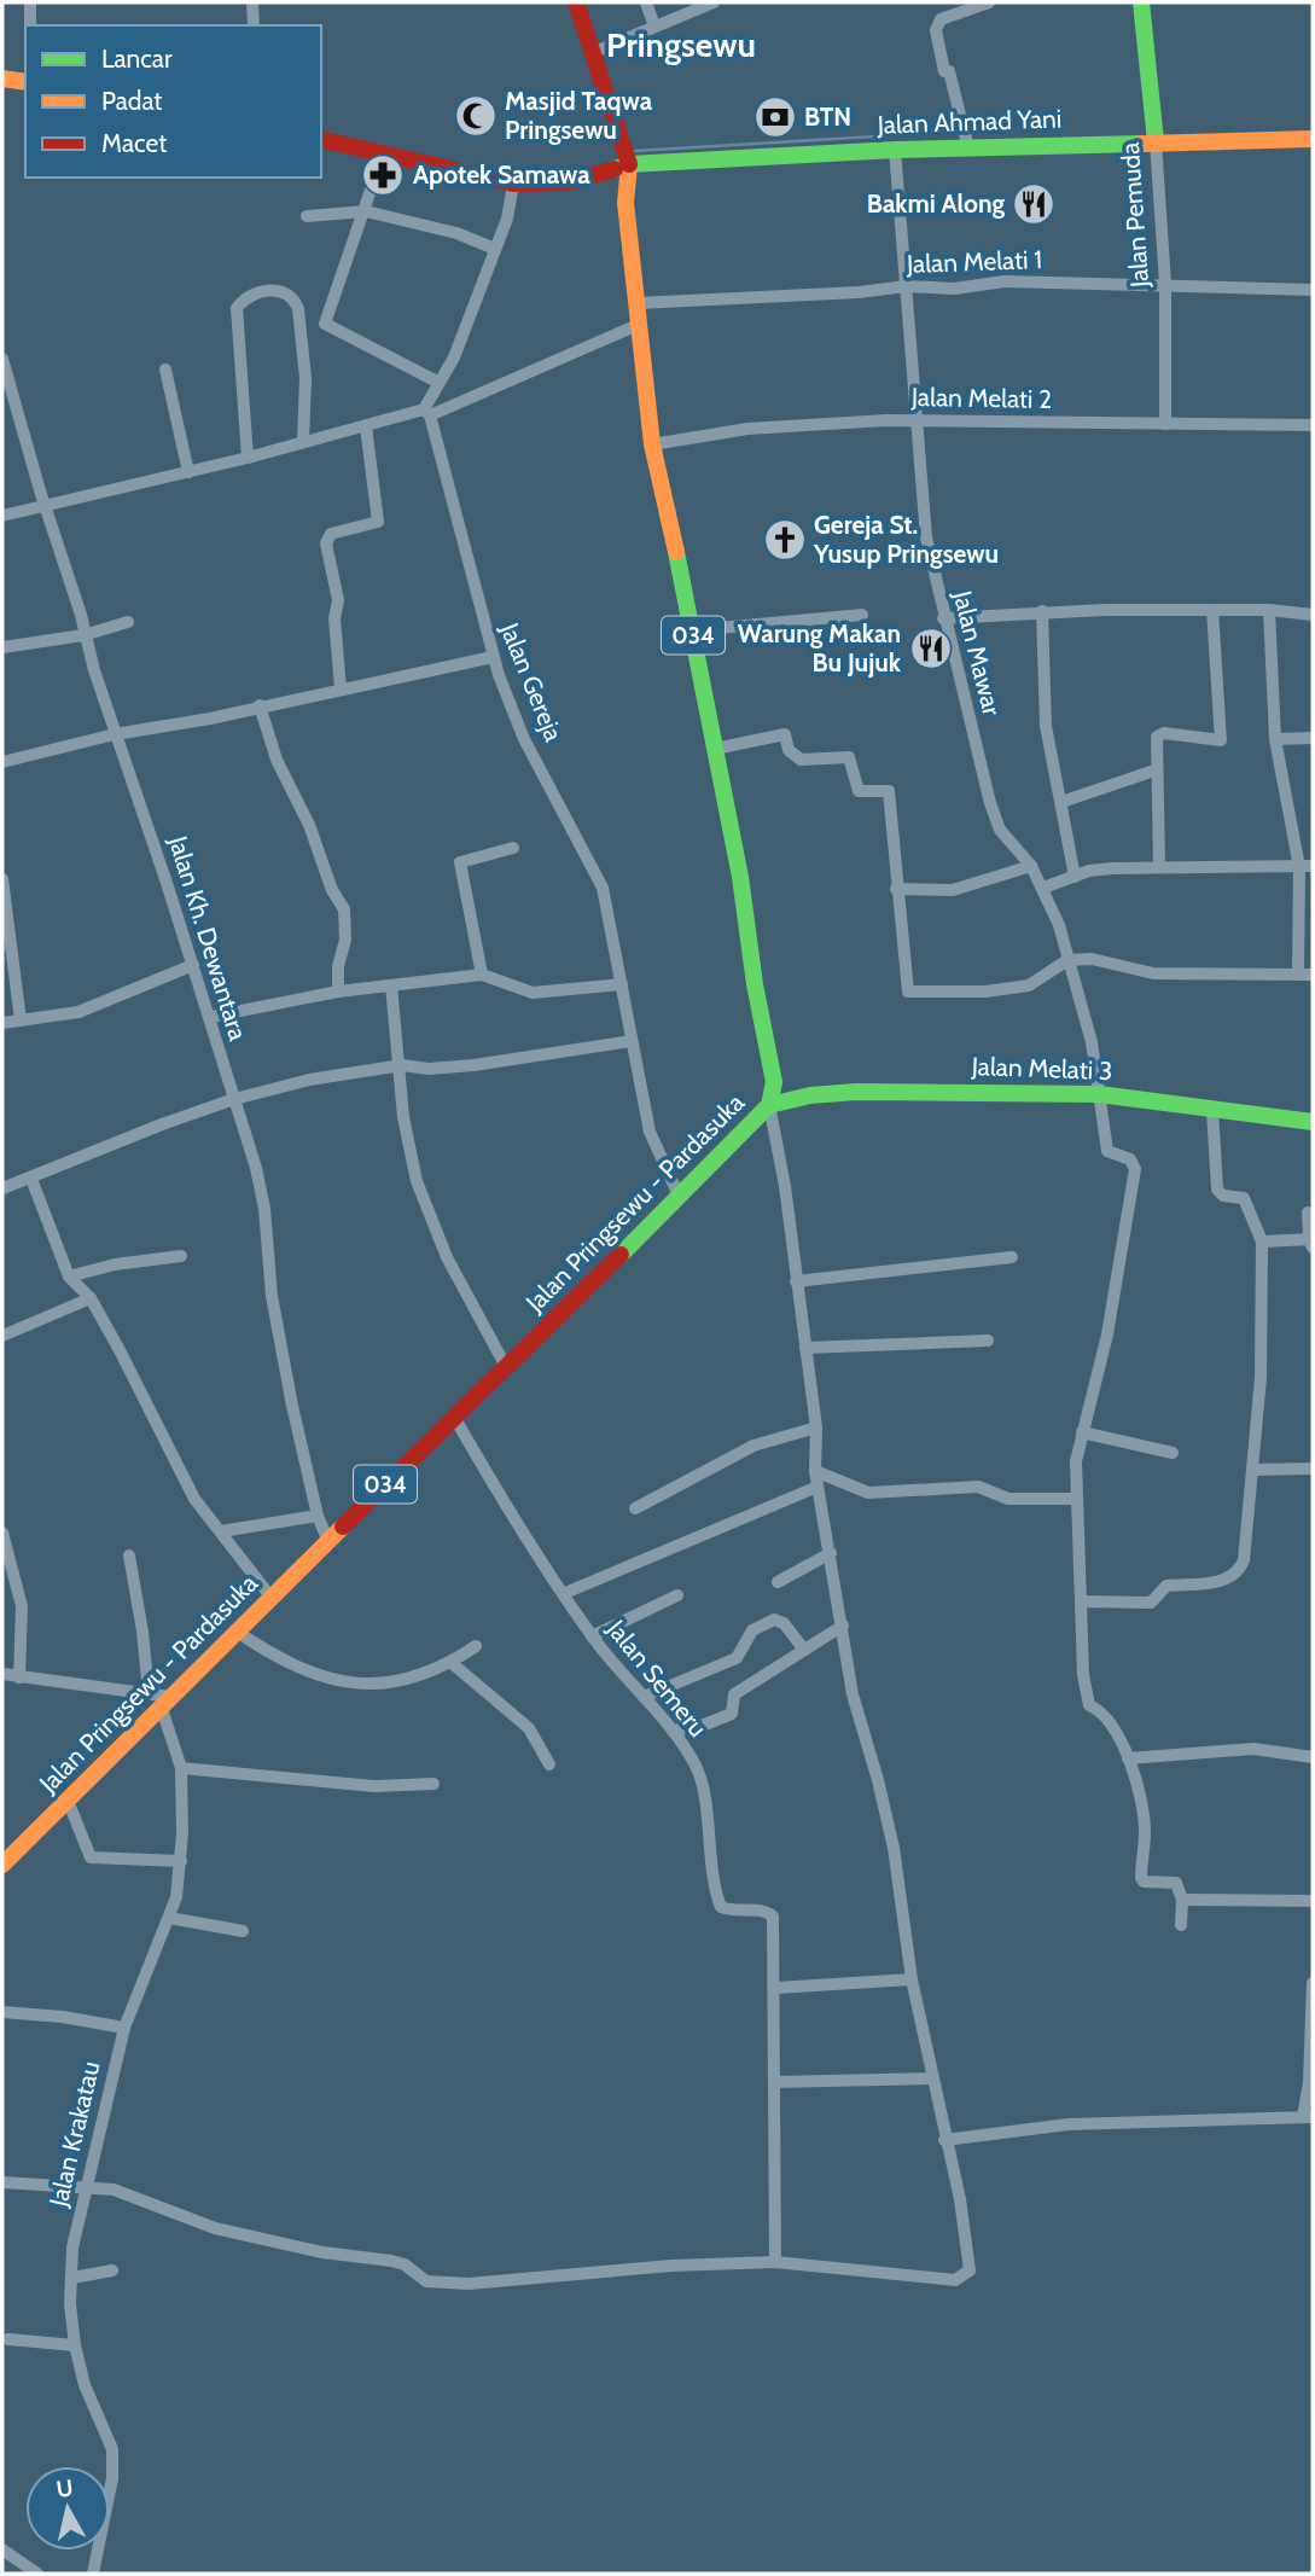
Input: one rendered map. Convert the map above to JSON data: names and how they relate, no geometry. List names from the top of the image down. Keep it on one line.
{"streets":{"main road":["Jalan Ahmad Yani","Jalan Pemuda","034","Jalan Melati 3","Jalan Pringsewu - Pardasuka"],"street":["Jalan Melati 1","Jalan Melati 2","Jalan Mawar","Jalan Gereja","Jalan Kh. Dewantara","Jalan Semeru","Jalan Krakatau"]},"crossings":[["Jalan Ahmad Yani","Jalan Pemuda"],["Jalan Ahmad Yani","Jalan Mawar"],["Jalan Ahmad Yani","Jalan Pringsewu - Pardasuka"],["Jalan Pemuda","Jalan Melati 1"],["Jalan Pemuda","Jalan Melati 2"],["Jalan Melati 1","Jalan Mawar"],["Jalan Melati 1","Jalan Pringsewu - Pardasuka"],["Jalan Melati 2","Jalan Mawar"],["Jalan Melati 2","Jalan Pringsewu - Pardasuka"],["Jalan Mawar","Jalan Melati 3"],["Jalan Gereja","Jalan Pringsewu - Pardasuka"],["Jalan Kh. Dewantara","Jalan Pringsewu - Pardasuka"],["Jalan Melati 3","Jalan Pringsewu - Pardasuka"],["Jalan Pringsewu - Pardasuka","Jalan Semeru"],["Jalan Pringsewu - Pardasuka","Jalan Krakatau"]],"districts":["Pringsewu"],"places":{"mosque":["Masjid Taqwa Pringsewu"],"bank":["BTN"],"pharmacy":["Apotek Samawa"],"restaurant":["Bakmi Along","Warung Makan Bu Jujuk"],"church":["Gereja St. Yusup Pringsewu"]},"legend":["Lancar","Padat","Macet"],"north":"top"}
